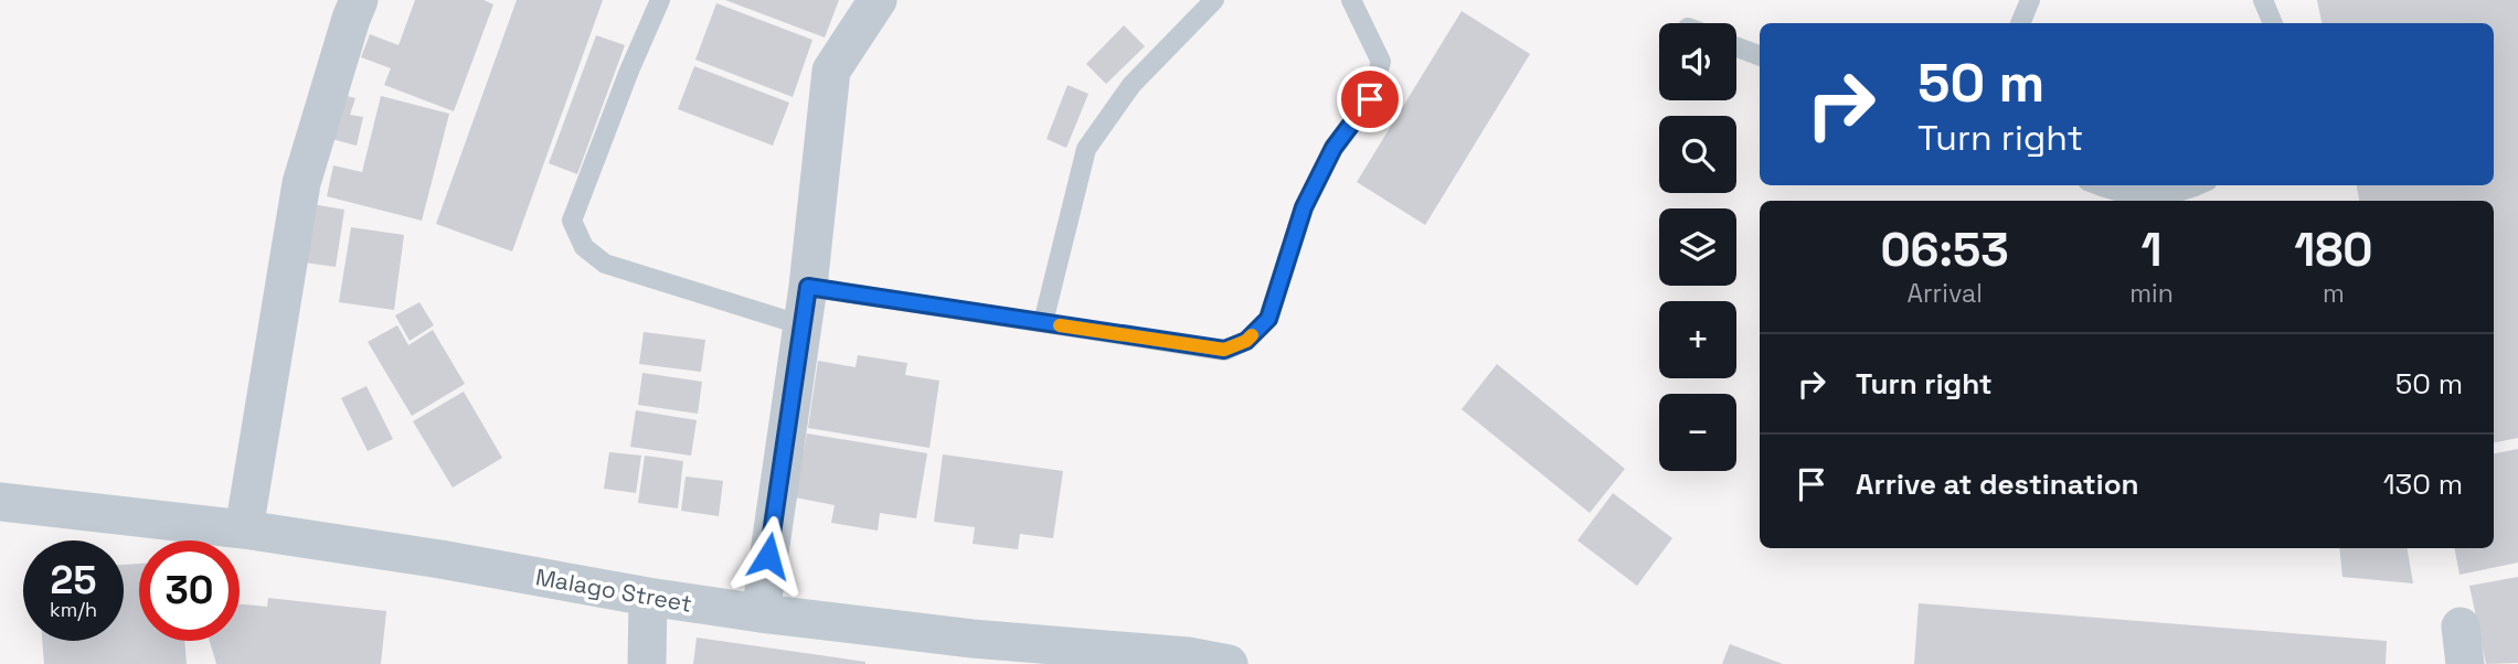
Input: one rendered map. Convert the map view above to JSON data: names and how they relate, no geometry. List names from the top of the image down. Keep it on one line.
{"streets":{"street":["Malago Street"]},"page":{"map_buttons":["+","−"],"turn":["50 m","Turn right"],"eta":["06:53","Arrival","1","min","180","m"],"list":[{"name":"Turn right","value":"50 m"},{"name":"Arrive at destination","value":"130 m"}],"speed":"25 km/h","limit":"30"}}
